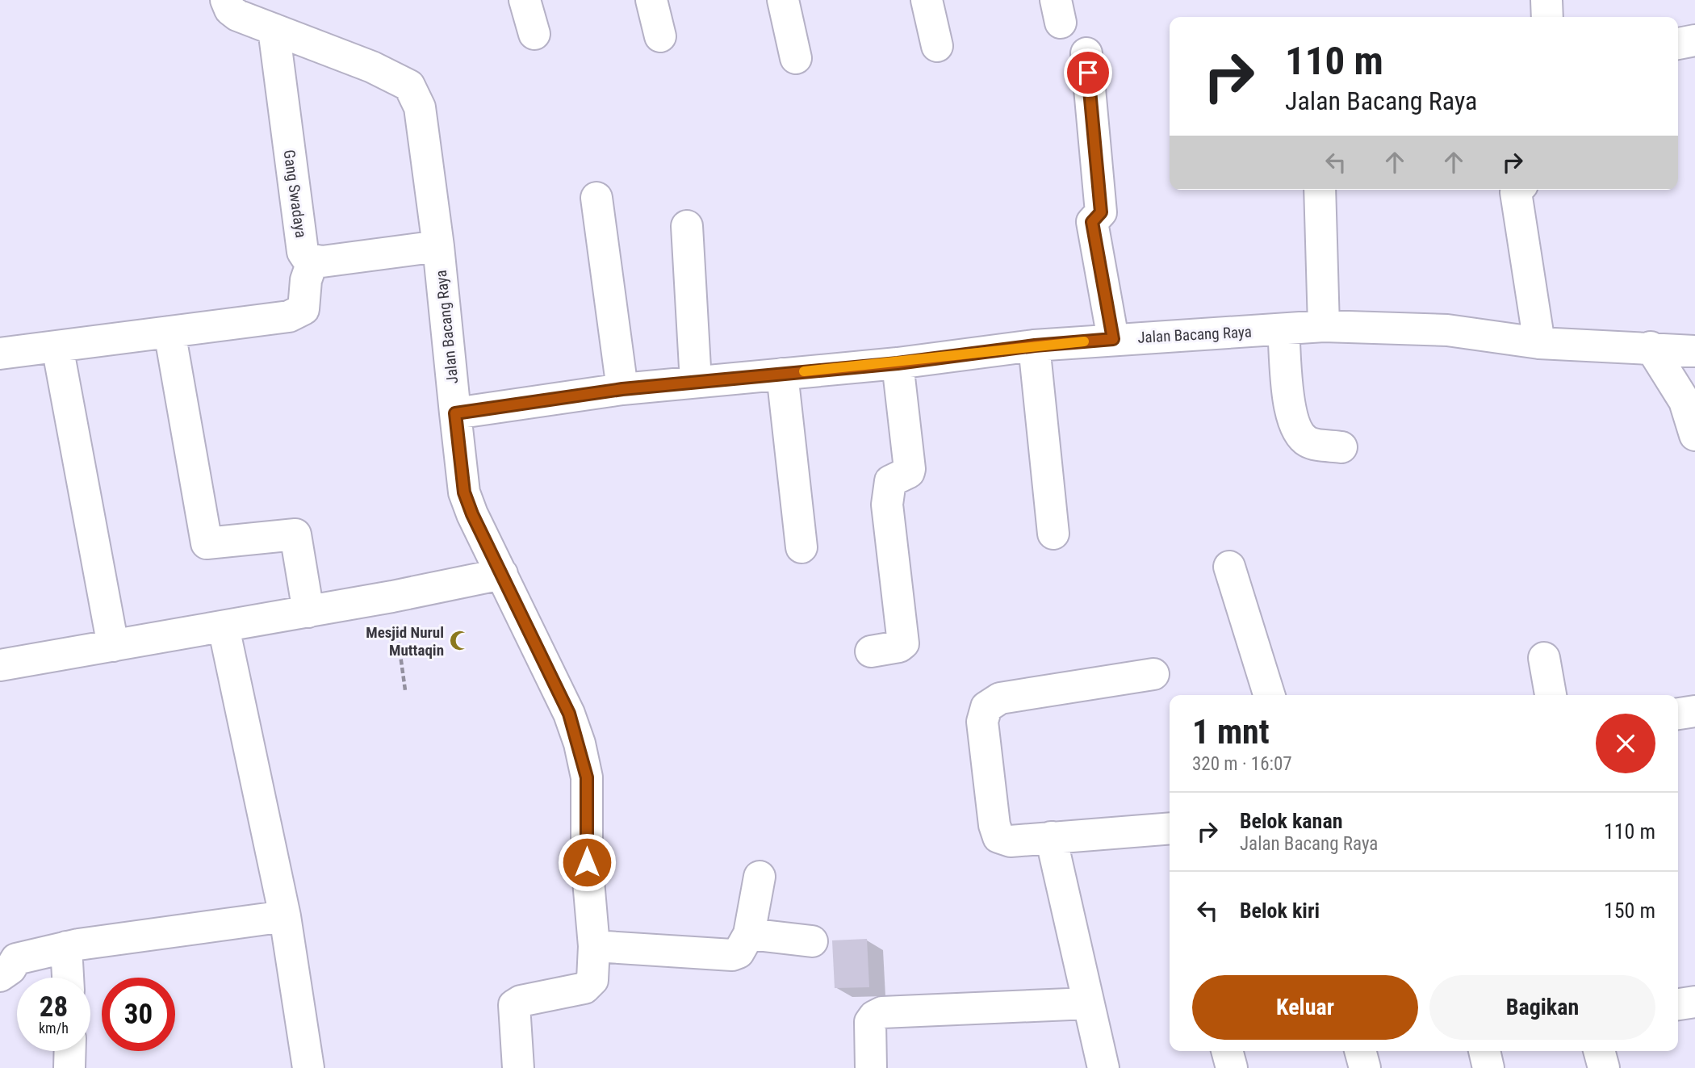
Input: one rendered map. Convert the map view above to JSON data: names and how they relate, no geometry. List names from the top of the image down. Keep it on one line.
{"streets":{"street":["Gang Swadaya","Jalan Bacang Raya"]},"crossings":[["Gang Swadaya","Jalan Bacang Raya"]],"places":{"mosque":["Mesjid Nurul Muttaqin"]},"page":{"turn":["110 m","Jalan Bacang Raya"],"heading":["1 mnt","320 m · 16:07"],"list":[{"name":"Belok kanan","note":"Jalan Bacang Raya","value":"110 m"},{"name":"Belok kiri","value":"150 m"}],"buttons":["Keluar","Bagikan"],"speed":"28 km/h","limit":"30"}}
